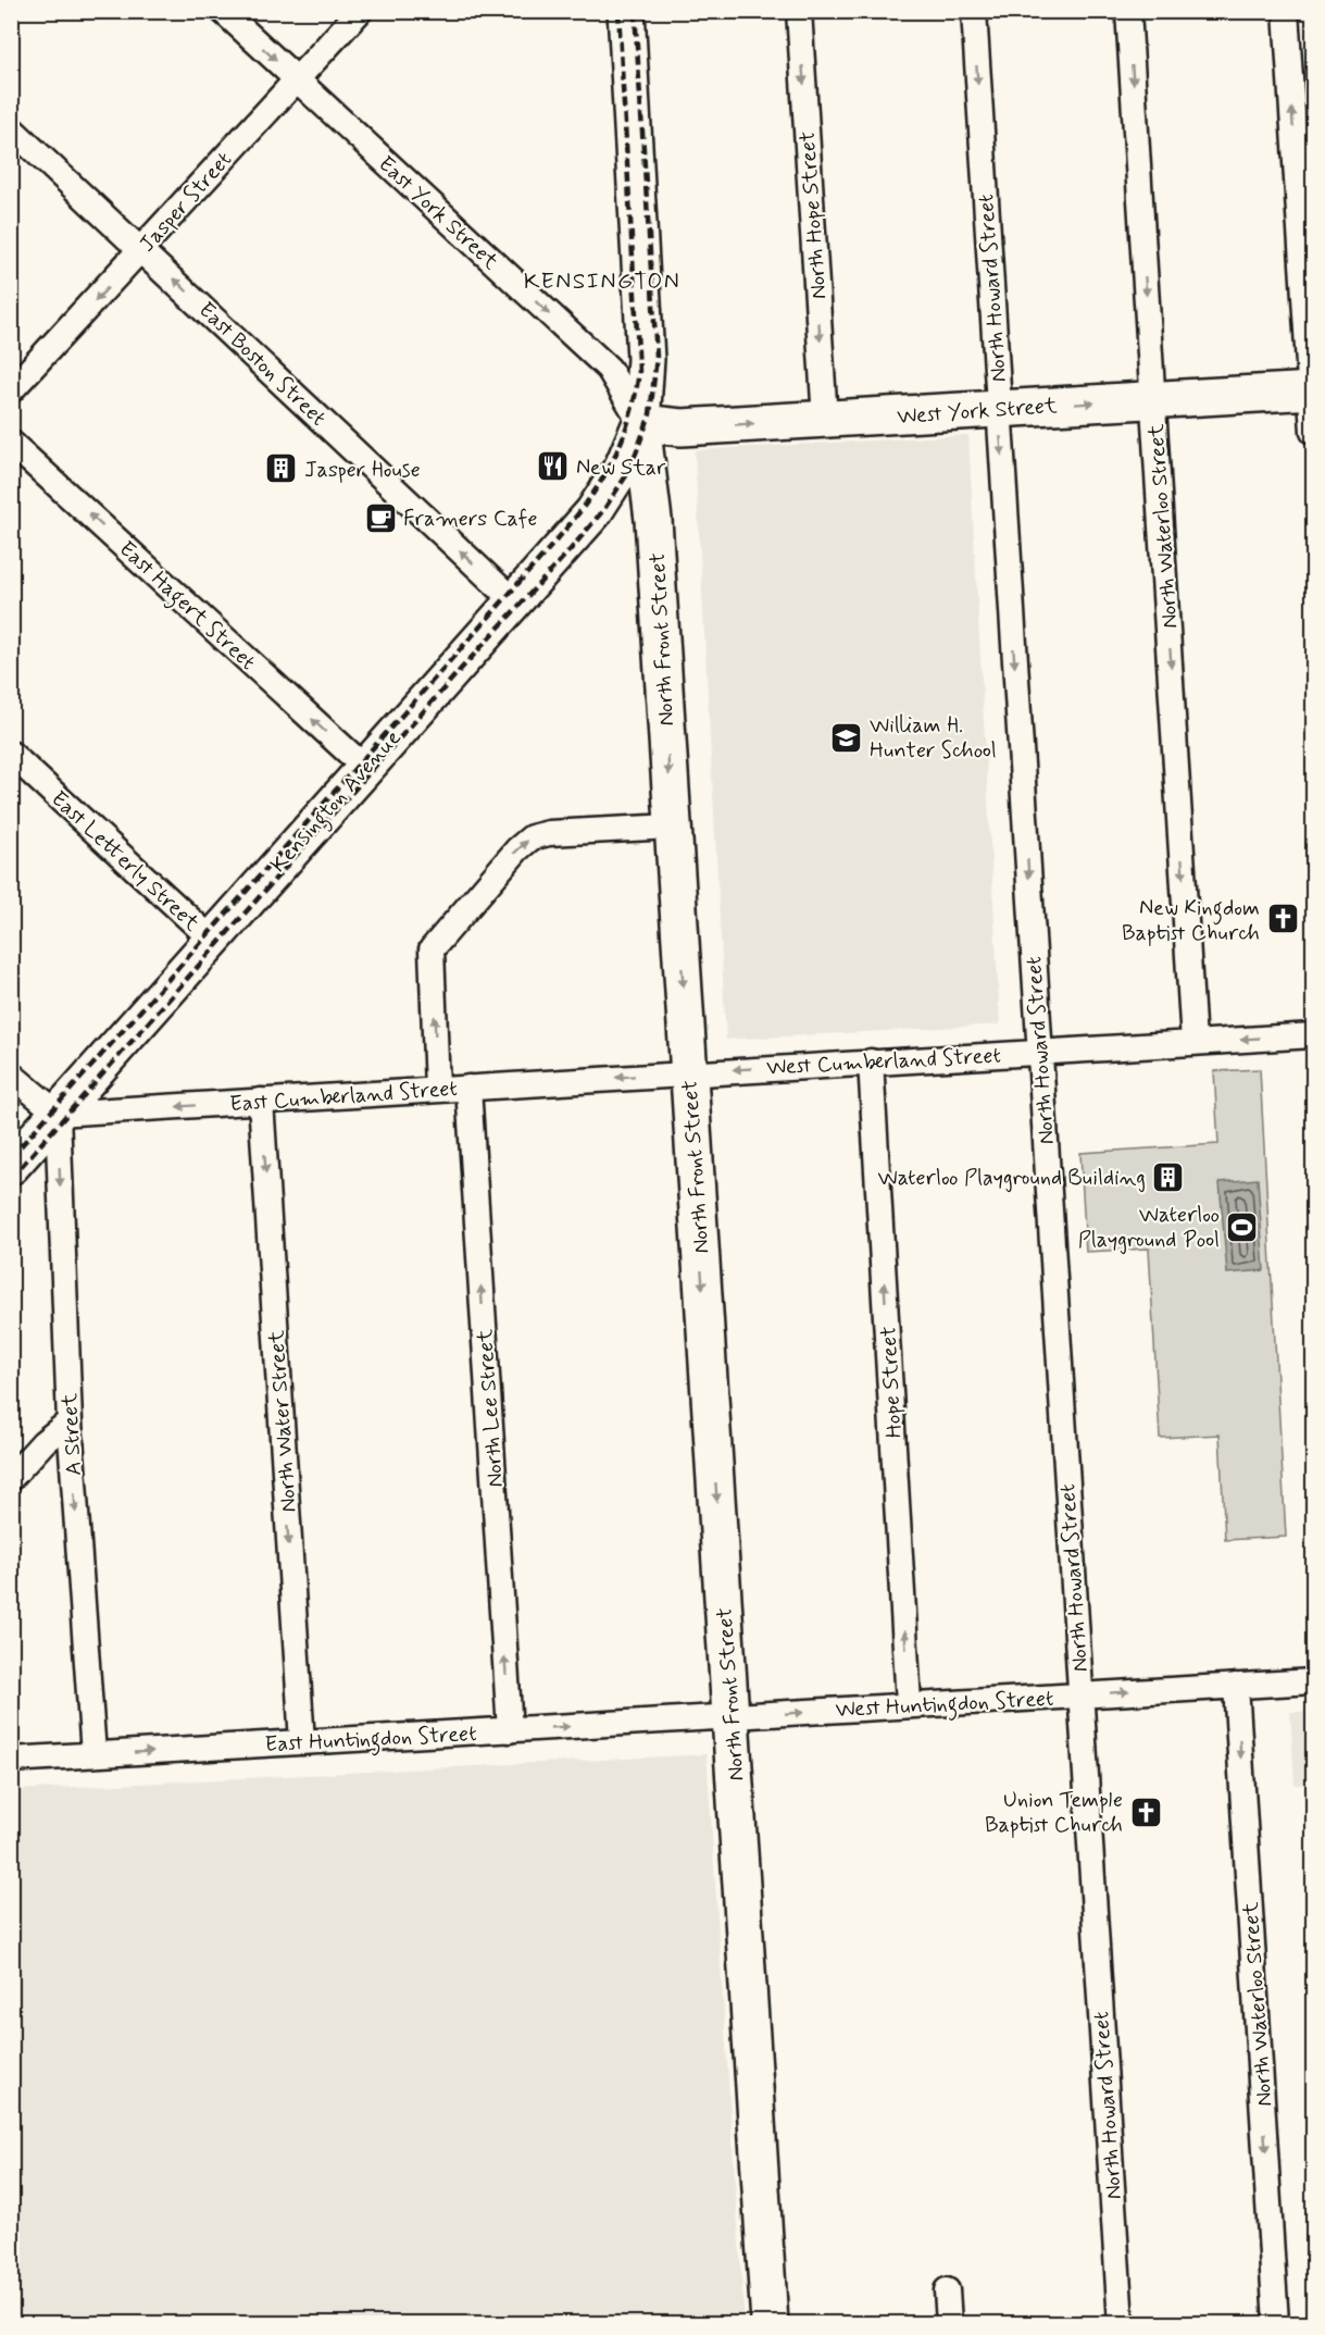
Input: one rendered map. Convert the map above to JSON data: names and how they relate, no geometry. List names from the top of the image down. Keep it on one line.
{"streets":{"street":["Jasper Street","East York Street","North Hope Street","North Howard Street","East Boston Street","West York Street","North Waterloo Street","East Hagert Street","North Front Street","Kensington Avenue","East Letterly Street","West Cumberland Street","East Cumberland Street","Hope Street","North Lee Street","North Water Street","A Street","West Huntingdon Street","East Huntingdon Street"]},"crossings":[["Jasper Street","East York Street"],["Jasper Street","East Boston Street"],["East York Street","West York Street"],["East York Street","North Front Street"],["East York Street","Kensington Avenue"],["North Hope Street","West York Street"],["North Howard Street","West York Street"],["North Howard Street","West Cumberland Street"],["North Howard Street","West Huntingdon Street"],["East Boston Street","Kensington Avenue"],["West York Street","North Waterloo Street"],["West York Street","North Front Street"],["West York Street","Kensington Avenue"],["North Waterloo Street","West Cumberland Street"],["North Waterloo Street","West Huntingdon Street"],["East Hagert Street","Kensington Avenue"],["North Front Street","Kensington Avenue"],["North Front Street","West Cumberland Street"],["North Front Street","East Cumberland Street"],["North Front Street","West Huntingdon Street"],["North Front Street","East Huntingdon Street"],["Kensington Avenue","East Letterly Street"],["Kensington Avenue","East Cumberland Street"],["Kensington Avenue","A Street"],["West Cumberland Street","East Cumberland Street"],["West Cumberland Street","Hope Street"],["East Cumberland Street","North Lee Street"],["East Cumberland Street","North Water Street"],["East Cumberland Street","A Street"],["Hope Street","West Huntingdon Street"],["North Lee Street","East Huntingdon Street"],["North Water Street","East Huntingdon Street"],["A Street","East Huntingdon Street"],["West Huntingdon Street","East Huntingdon Street"]],"one_way":["Jasper Street","East York Street","North Hope Street","North Howard Street","East Boston Street","West York Street","North Waterloo Street","East Hagert Street","North Front Street","West Cumberland Street","East Cumberland Street","Hope Street","North Lee Street","North Water Street","A Street","West Huntingdon Street","East Huntingdon Street"],"districts":["KENSINGTON"],"places":{"restaurant":["New Star"],"building":["Jasper House","Waterloo Playground Building"],"cafe":["Framers Cafe"],"school or university":["William H. Hunter School"],"church":["New Kingdom Baptist Church","Union Temple Baptist Church"],"sports":["Waterloo Playground Pool"]}}
